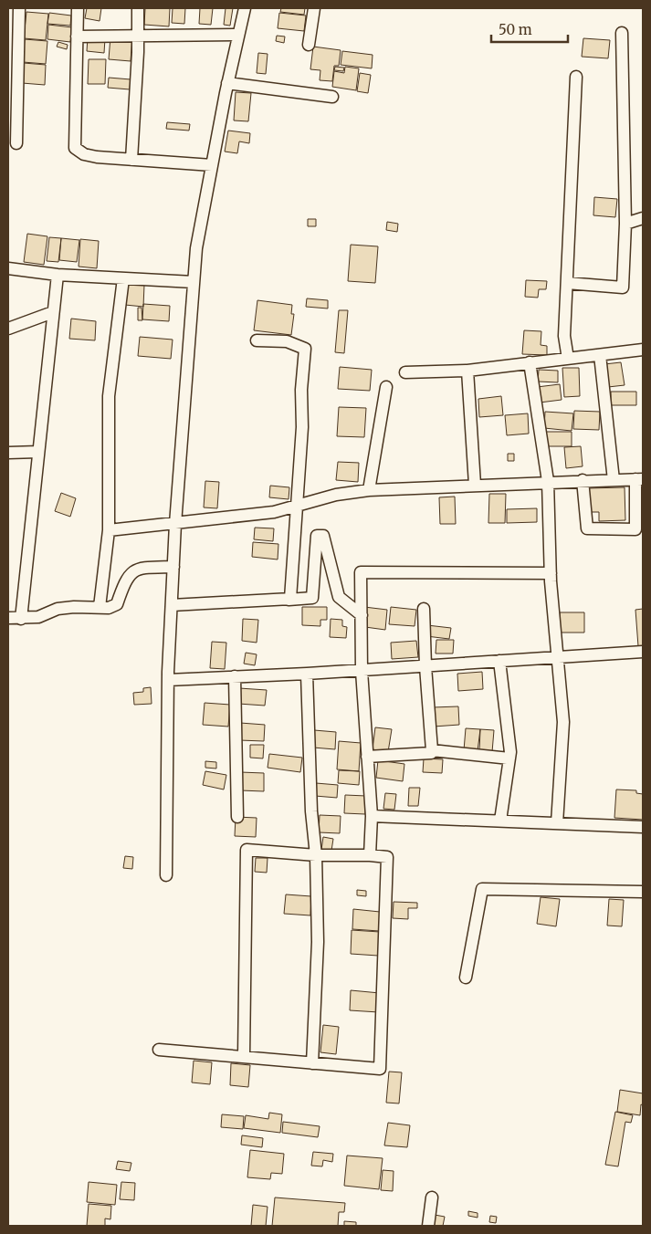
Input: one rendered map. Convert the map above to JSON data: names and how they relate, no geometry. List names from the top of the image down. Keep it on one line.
{"scale_bar":"50 m"}
